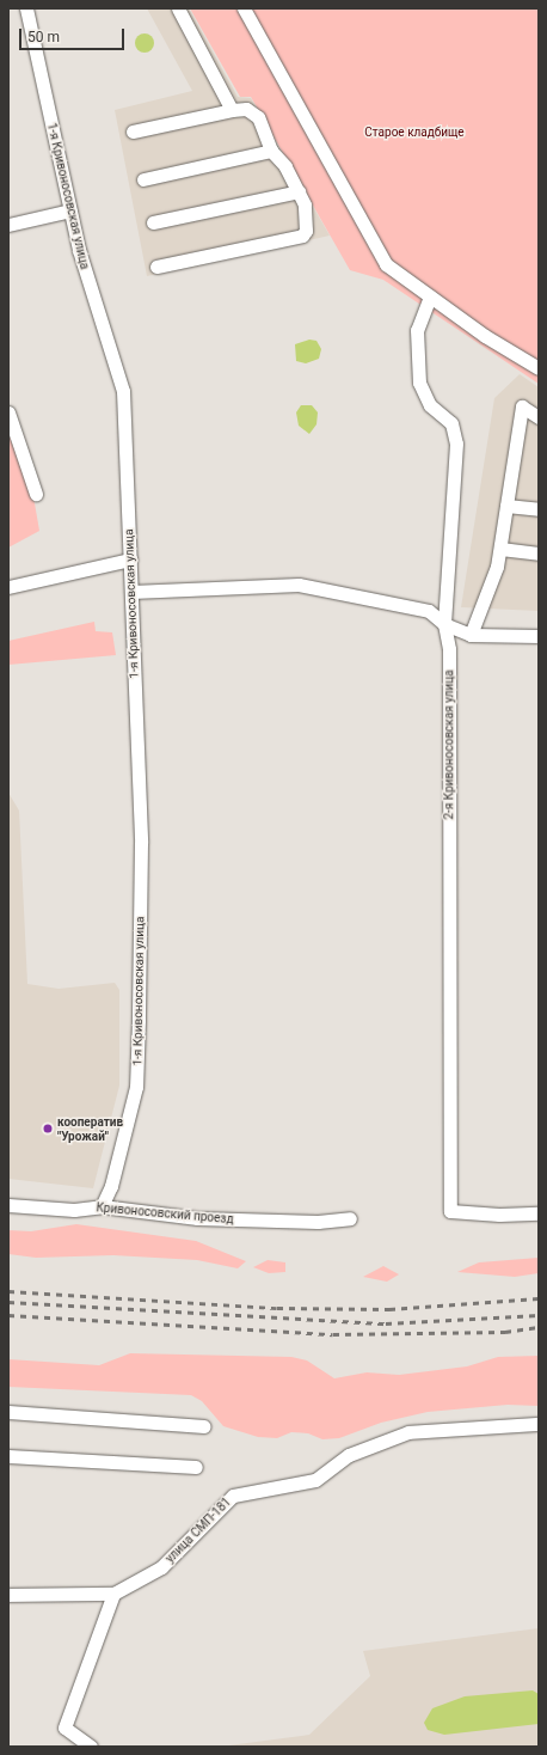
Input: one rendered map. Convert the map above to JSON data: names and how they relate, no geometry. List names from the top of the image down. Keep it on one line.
{"streets":{"street":["1-я Кривоносовская улица","2-я Кривоносовская улица","Кривоносовский проезд","улица СМП-181"]},"crossings":[["1-я Кривоносовская улица","Кривоносовский проезд"]],"parks":["Старое кладбище"],"places":["кооператив \"Урожай\""],"scale_bar":"50 m"}
